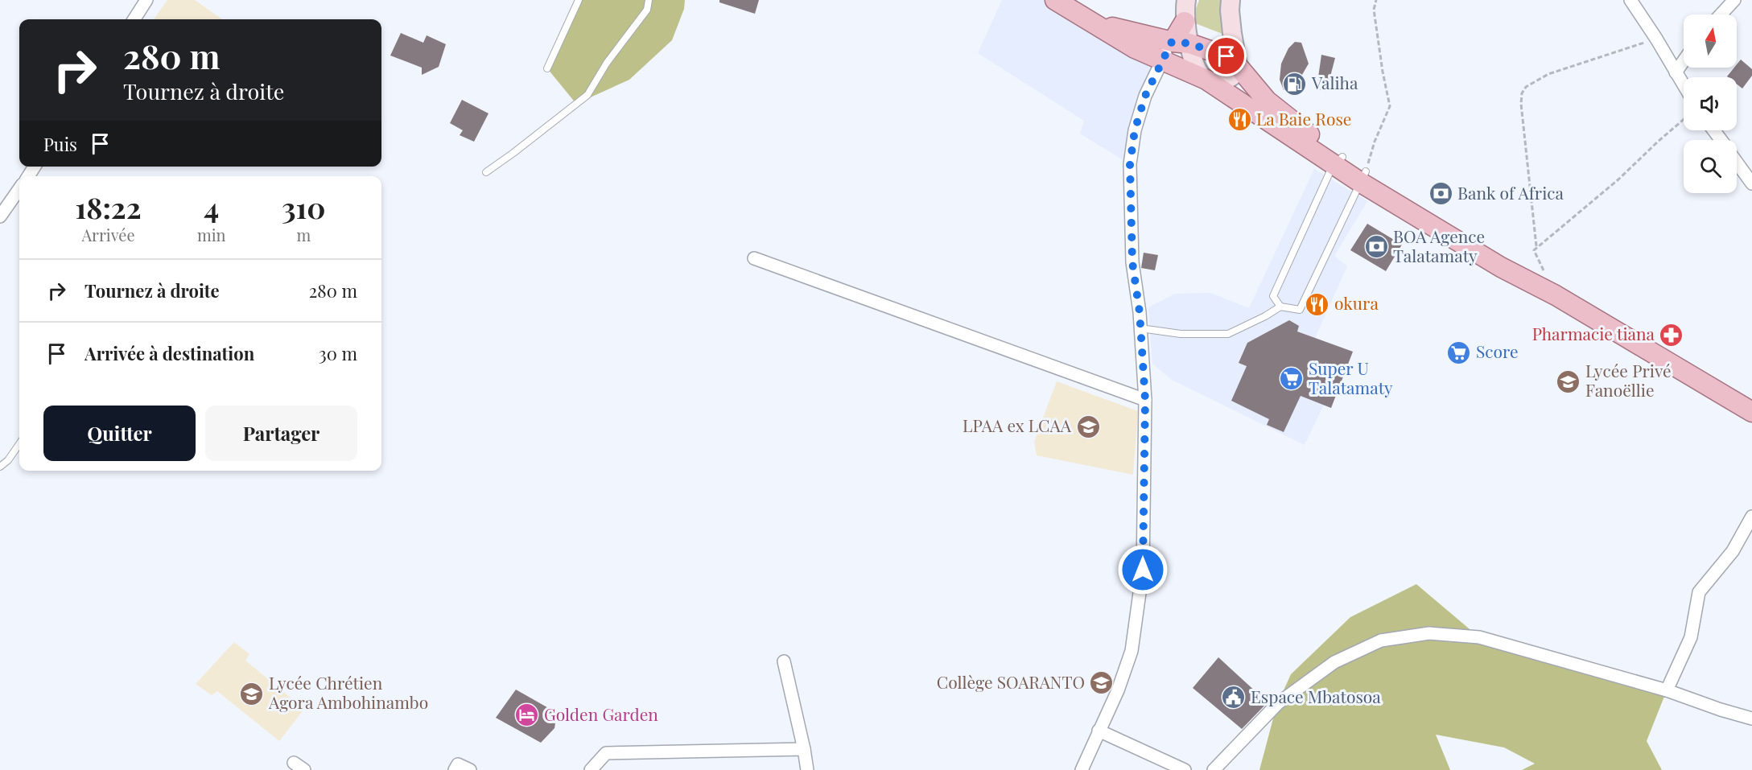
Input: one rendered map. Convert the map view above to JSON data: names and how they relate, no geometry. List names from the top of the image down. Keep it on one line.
{"places":{"fuel station":["Valiha"],"restaurant":["La Baie Rose","okura"],"bank":["Bank of Africa","BOA Agence Talatamaty"],"pharmacy":["Pharmacie tiana"],"supermarket":["Score","Super U Talatamaty"],"school or university":["Lycée Privé Fanoëllie","LPAA ex LCAA","Collège SOARANTO","Lycée Chrétien Agora Ambohinambo"],"public building":["Espace Mbatosoa"],"hotel":["Golden Garden"]},"north":"top","page":{"turn":["280 m","Tournez à droite"],"then":"Puis","eta":["18:22","Arrivée","4","min","310","m"],"list":[{"name":"Tournez à droite","value":"280 m"},{"name":"Arrivée à destination","value":"30 m"}],"buttons":["Quitter","Partager"]}}
